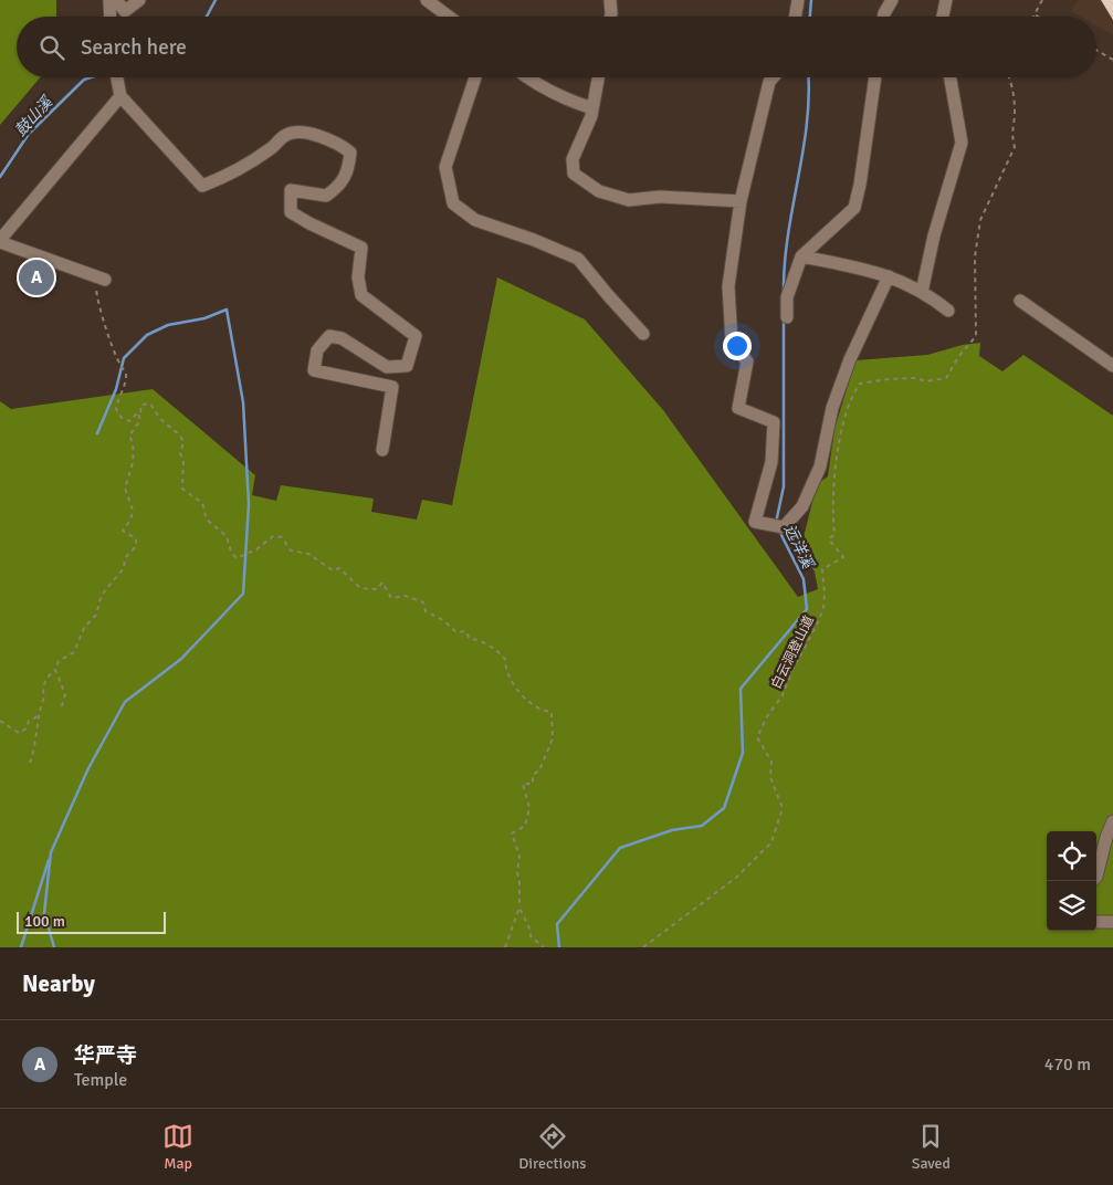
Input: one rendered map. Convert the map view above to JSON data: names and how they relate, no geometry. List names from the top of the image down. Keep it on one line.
{"streets":{"path":["白云洞登山道"]},"water":["鼓山溪","远洋溪"],"scale_bar":"100 m","page":{"search":"Search here","pins":"A","scale":"100 m","heading":"Nearby","list":[{"mark":"A","name":"华严寺","note":"Temple","value":"470 m"}],"nav":["Map","Directions","Saved"]}}
